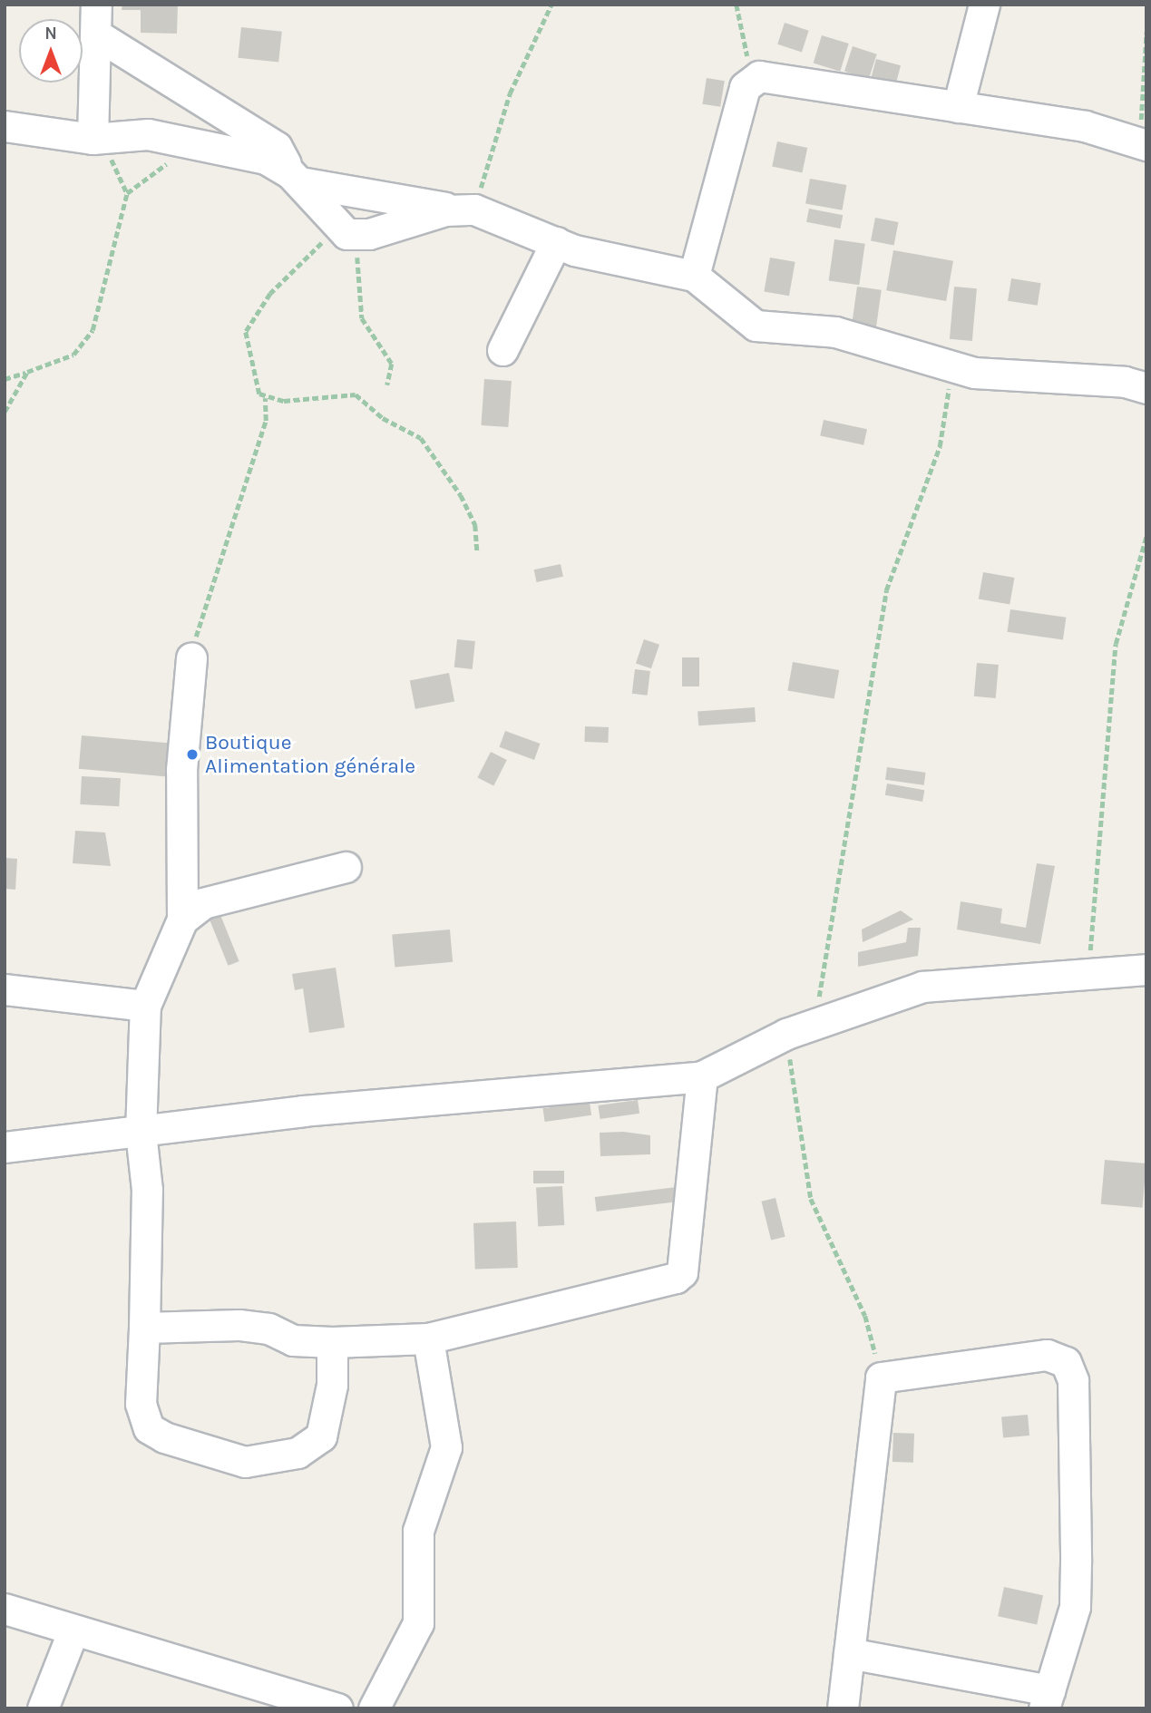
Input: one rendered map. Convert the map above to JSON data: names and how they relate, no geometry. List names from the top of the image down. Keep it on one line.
{"places":["Boutique Alimentation générale"],"north":"top"}
